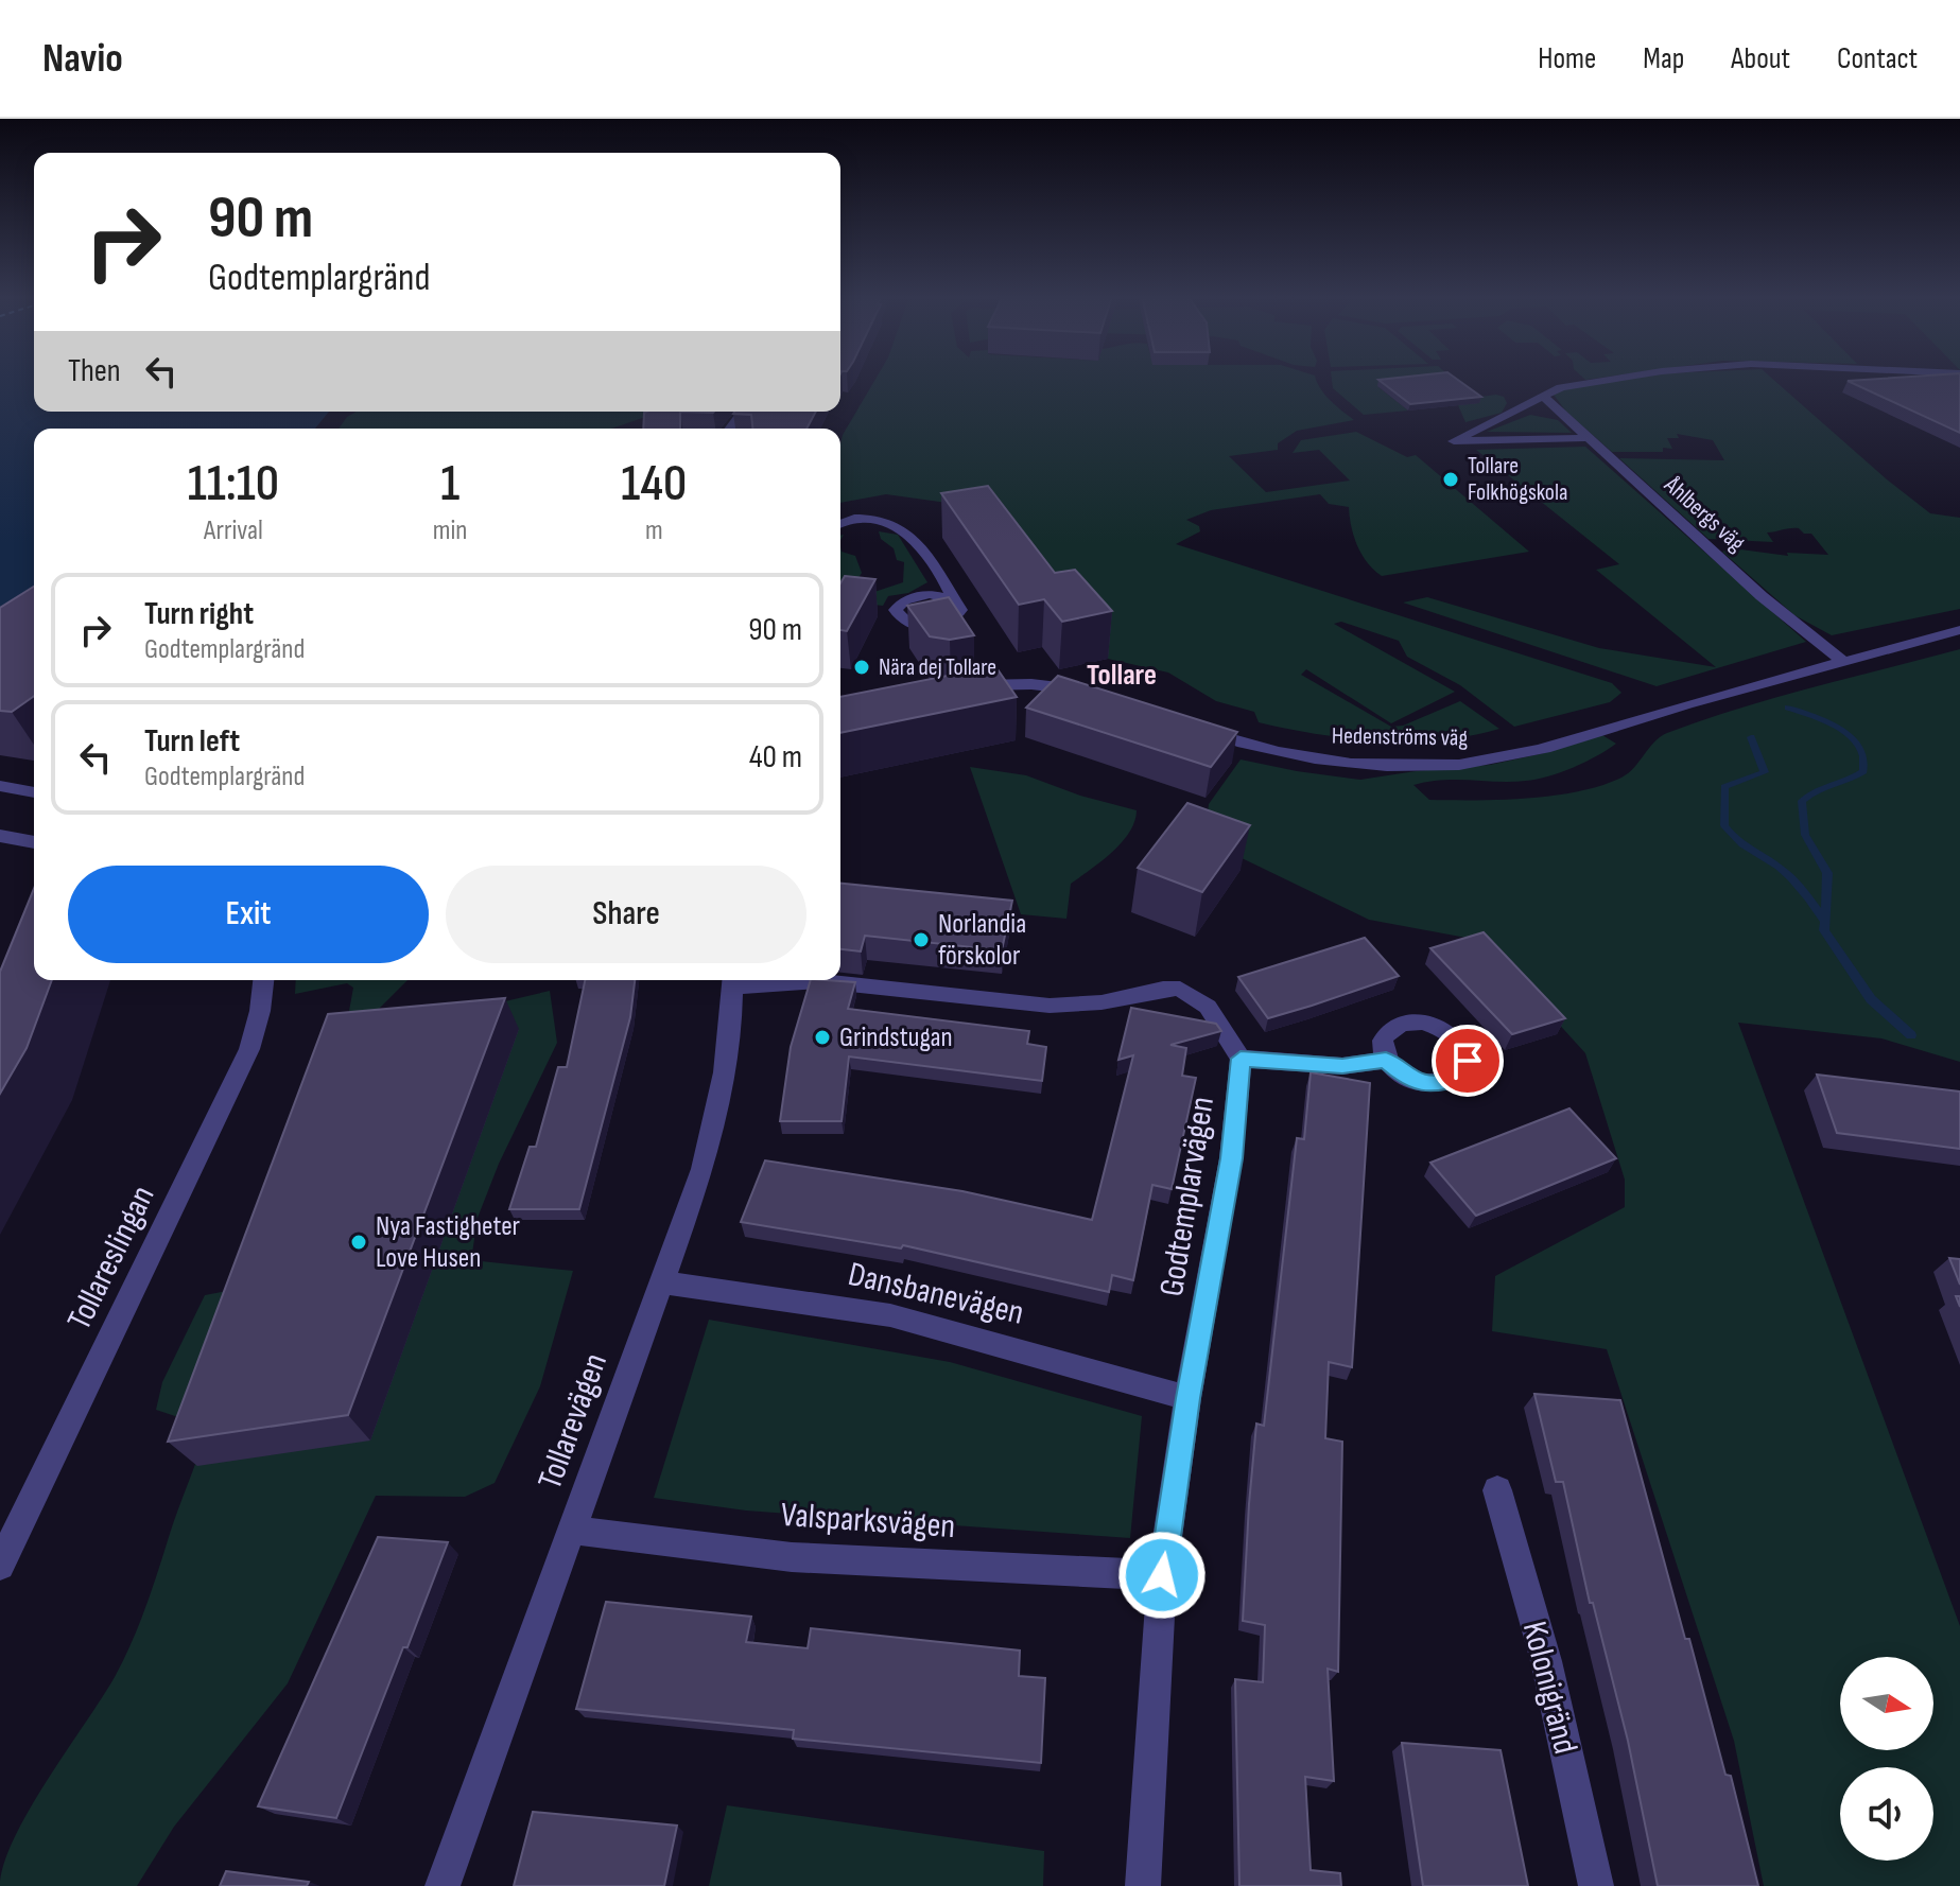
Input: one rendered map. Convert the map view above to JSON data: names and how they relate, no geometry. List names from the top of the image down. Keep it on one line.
{"streets":{"street":["Åhlbergs väg","Hedenströms väg","Godtemplarvägen","Tollareslingan","Dansbanevägen","Tollarevägen","Valsparksvägen","Kolonigränd"]},"crossings":[["Åhlbergs väg","Hedenströms väg"],["Godtemplarvägen","Dansbanevägen"],["Godtemplarvägen","Valsparksvägen"],["Dansbanevägen","Tollarevägen"],["Tollarevägen","Valsparksvägen"]],"districts":["Tollare"],"places":["Tollare Folkhögskola","Nära dej Tollare","Norlandia förskolor","Grindstugan","Nya Fastigheter Love Husen"],"north":"right","page":{"header":"Navio","nav":["Home","Map","About","Contact"],"turn":["90 m","Godtemplargränd"],"then":"Then","eta":["11:10","Arrival","1","min","140","m"],"list":[{"name":"Turn right","note":"Godtemplargränd","value":"90 m"},{"name":"Turn left","note":"Godtemplargränd","value":"40 m"}],"buttons":["Exit","Share"]}}
